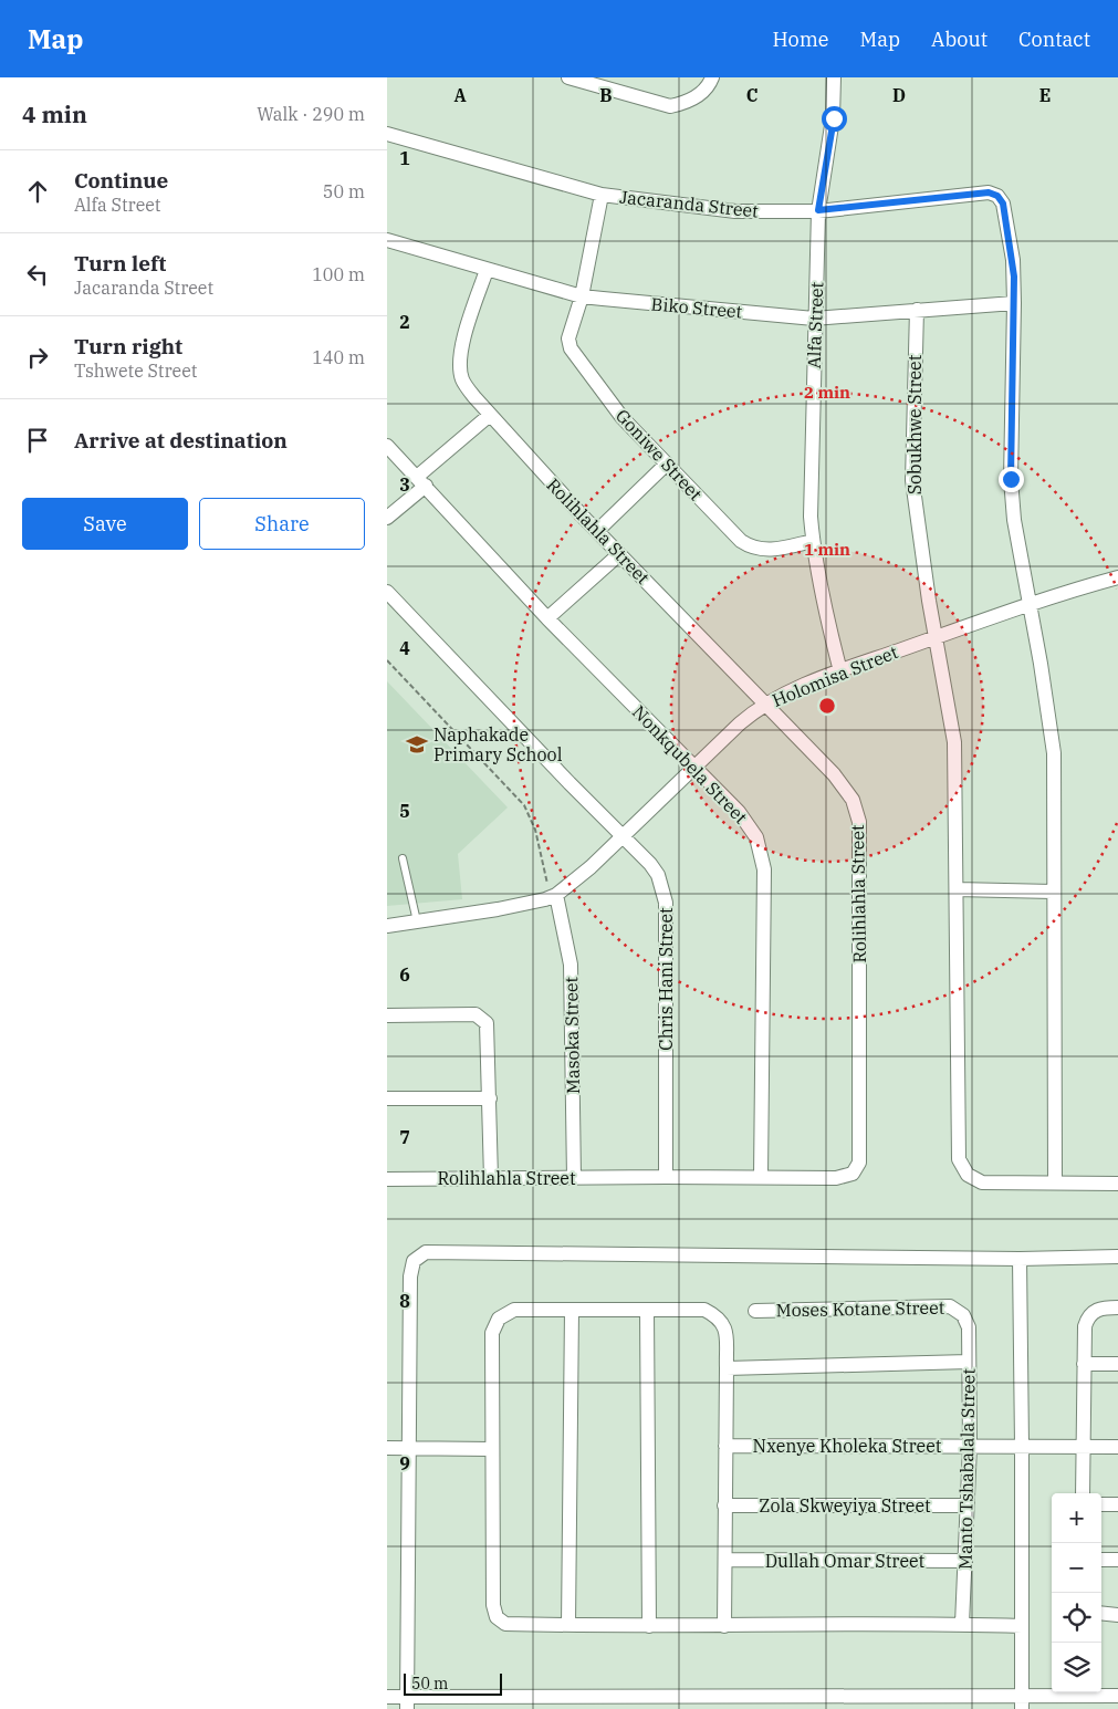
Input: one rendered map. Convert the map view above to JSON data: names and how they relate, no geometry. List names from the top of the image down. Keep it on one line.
{"streets":{"street":["Jacaranda Street","Biko Street","Alfa Street","Sobukhwe Street","Goniwe Street","Rolihlahla Street","Holomisa Street","Nonkqubela Street","Chris Hani Street","Masoka Street","Moses Kotane Street","Nxenye Kholeka Street","Manto Tshabalala Street","Zola Skweyiya Street","Dullah Omar Street"]},"crossings":[["Jacaranda Street","Biko Street"],["Jacaranda Street","Alfa Street"],["Jacaranda Street","Goniwe Street"],["Biko Street","Alfa Street"],["Biko Street","Sobukhwe Street"],["Biko Street","Goniwe Street"],["Biko Street","Rolihlahla Street"],["Alfa Street","Goniwe Street"],["Alfa Street","Holomisa Street"],["Sobukhwe Street","Holomisa Street"],["Rolihlahla Street","Holomisa Street"],["Rolihlahla Street","Nonkqubela Street"],["Rolihlahla Street","Chris Hani Street"],["Rolihlahla Street","Masoka Street"],["Holomisa Street","Nonkqubela Street"],["Holomisa Street","Chris Hani Street"],["Holomisa Street","Masoka Street"],["Moses Kotane Street","Manto Tshabalala Street"],["Nxenye Kholeka Street","Manto Tshabalala Street"],["Manto Tshabalala Street","Zola Skweyiya Street"],["Manto Tshabalala Street","Dullah Omar Street"]],"places":{"school or university":["Naphakade Primary School"]},"scale_bar":"50 m","page":{"header":"Map","nav":["Home","Map","About","Contact"],"heading":["4 min","Walk · 290 m"],"list":[["Continue","Alfa Street","50 m"],["Turn left","Jacaranda Street","100 m"],["Turn right","Tshwete Street","140 m"],"Arrive at destination"],"buttons":["Save","Share"],"map_buttons":["+","−"],"scale":"50 m"},"grid":{"columns":["A","B","C","D","E"],"rows":["1","2","3","4","5","6","7","8","9"]},"rings":["2 min","1 min"]}
